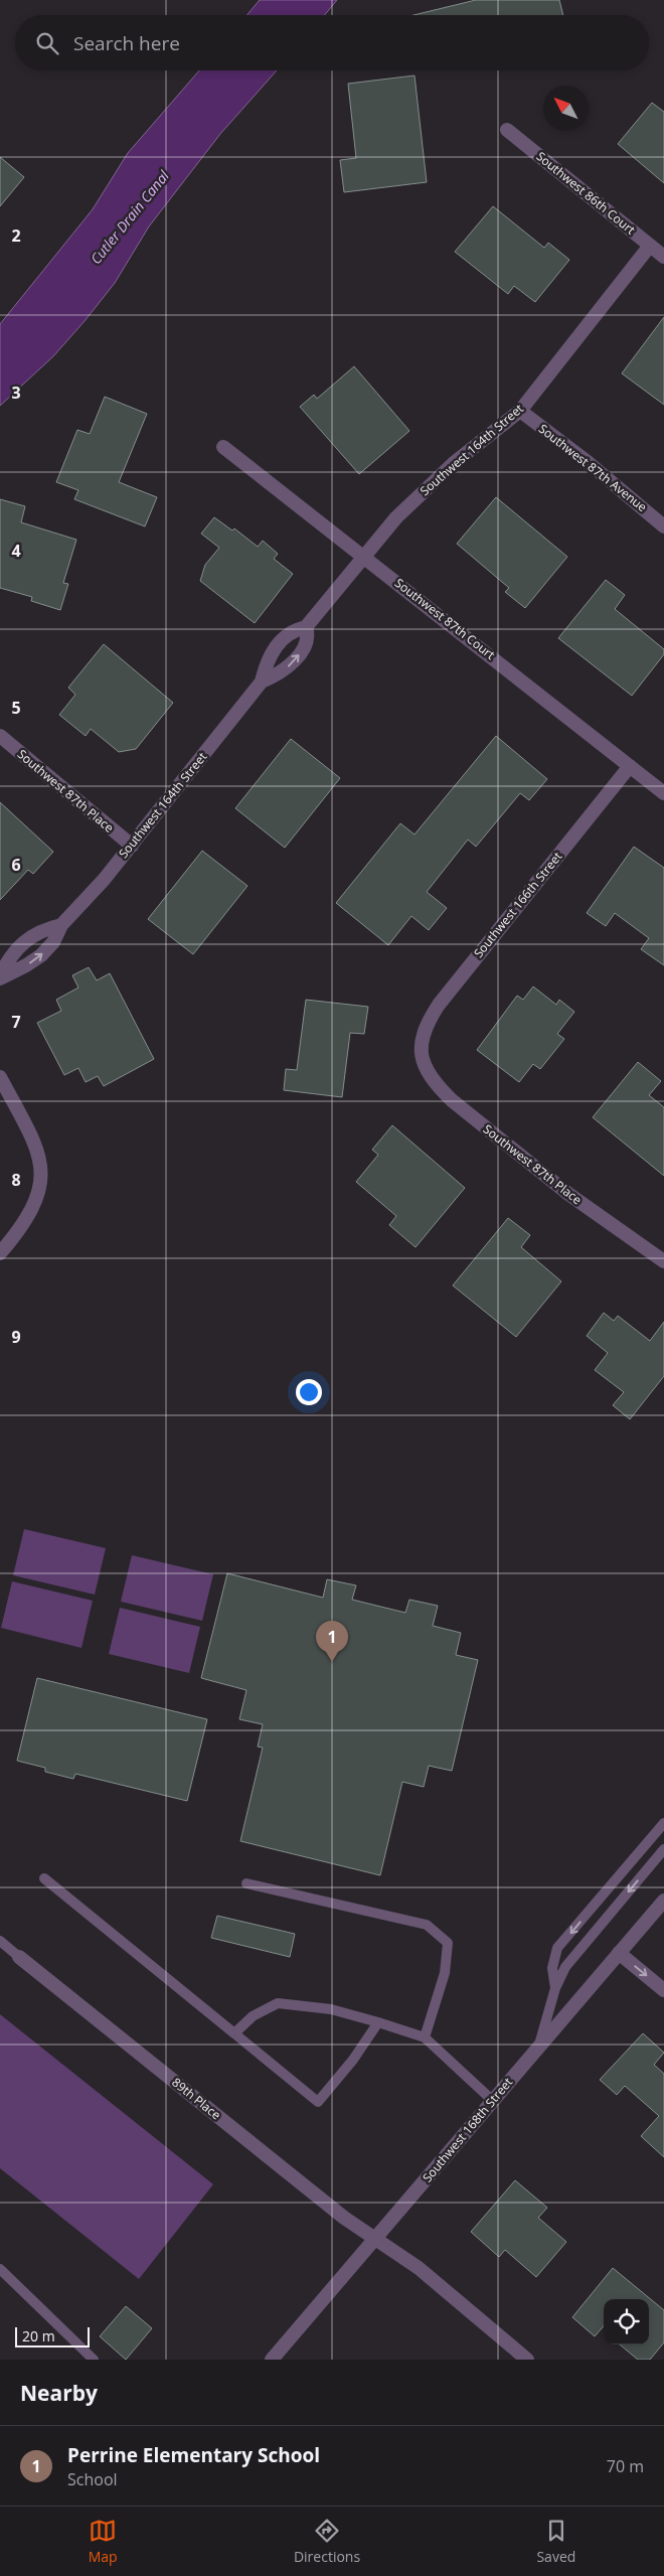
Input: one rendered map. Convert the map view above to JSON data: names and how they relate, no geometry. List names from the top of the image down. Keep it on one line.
{"streets":{"street":["Southwest 86th Court","Southwest 164th Street","Southwest 87th Avenue","Southwest 87th Court","Southwest 87th Place","Southwest 166th Street","89th Place","Southwest 168th Street"]},"crossings":[["Southwest 86th Court","Southwest 164th Street"],["Southwest 164th Street","Southwest 87th Avenue"],["Southwest 164th Street","Southwest 87th Court"],["Southwest 164th Street","Southwest 87th Place"],["Southwest 87th Court","Southwest 166th Street"],["Southwest 87th Place","Southwest 166th Street"],["89th Place","Southwest 168th Street"]],"water":["Cutler Drain Canal"],"scale_bar":"20 m","north":"top left","page":{"search":"Search here","pins":"1","scale":"20 m","heading":"Nearby","list":[{"mark":"1","name":"Perrine Elementary School","note":"School","value":"70 m"}],"nav":["Map","Directions","Saved"]},"grid":{"rows":["2","3","4","5","6","7","8","9"]}}
